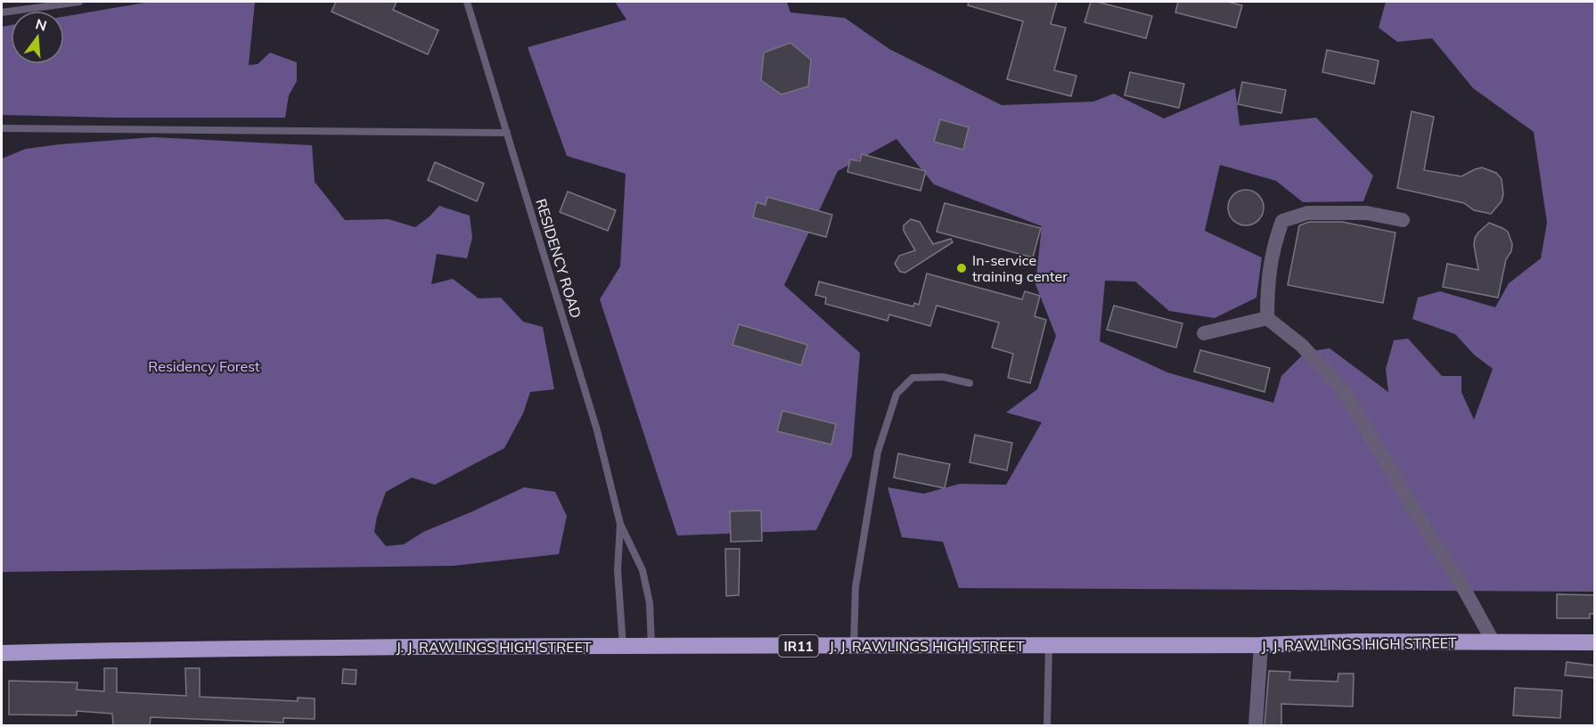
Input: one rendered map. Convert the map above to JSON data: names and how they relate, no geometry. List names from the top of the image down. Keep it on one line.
{"streets":{"main road":["J. J. RAWLINGS HIGH STREET","IR11"],"lane":["RESIDENCY ROAD"]},"crossings":[["RESIDENCY ROAD","J. J. RAWLINGS HIGH STREET"]],"parks":["Residency Forest"],"places":["In-service training center"],"north":"top"}
